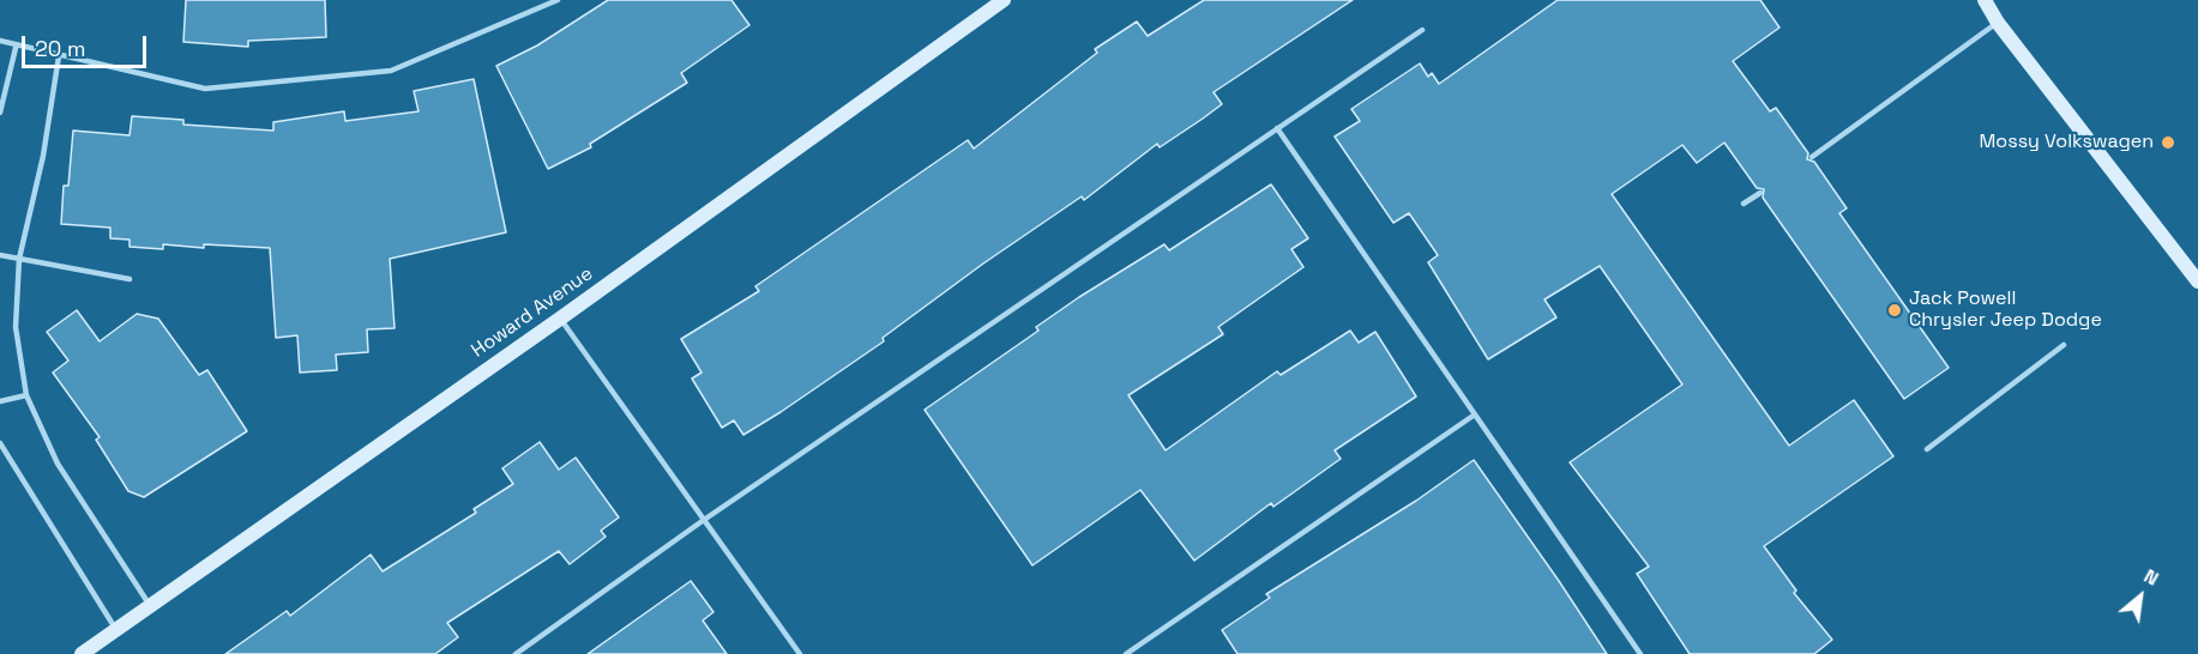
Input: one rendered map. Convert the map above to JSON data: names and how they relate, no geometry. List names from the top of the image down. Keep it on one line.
{"streets":{"street":["Howard Avenue"]},"places":["Mossy Volkswagen","Jack Powell Chrysler Jeep Dodge"],"scale_bar":"20 m","north":"top right"}
